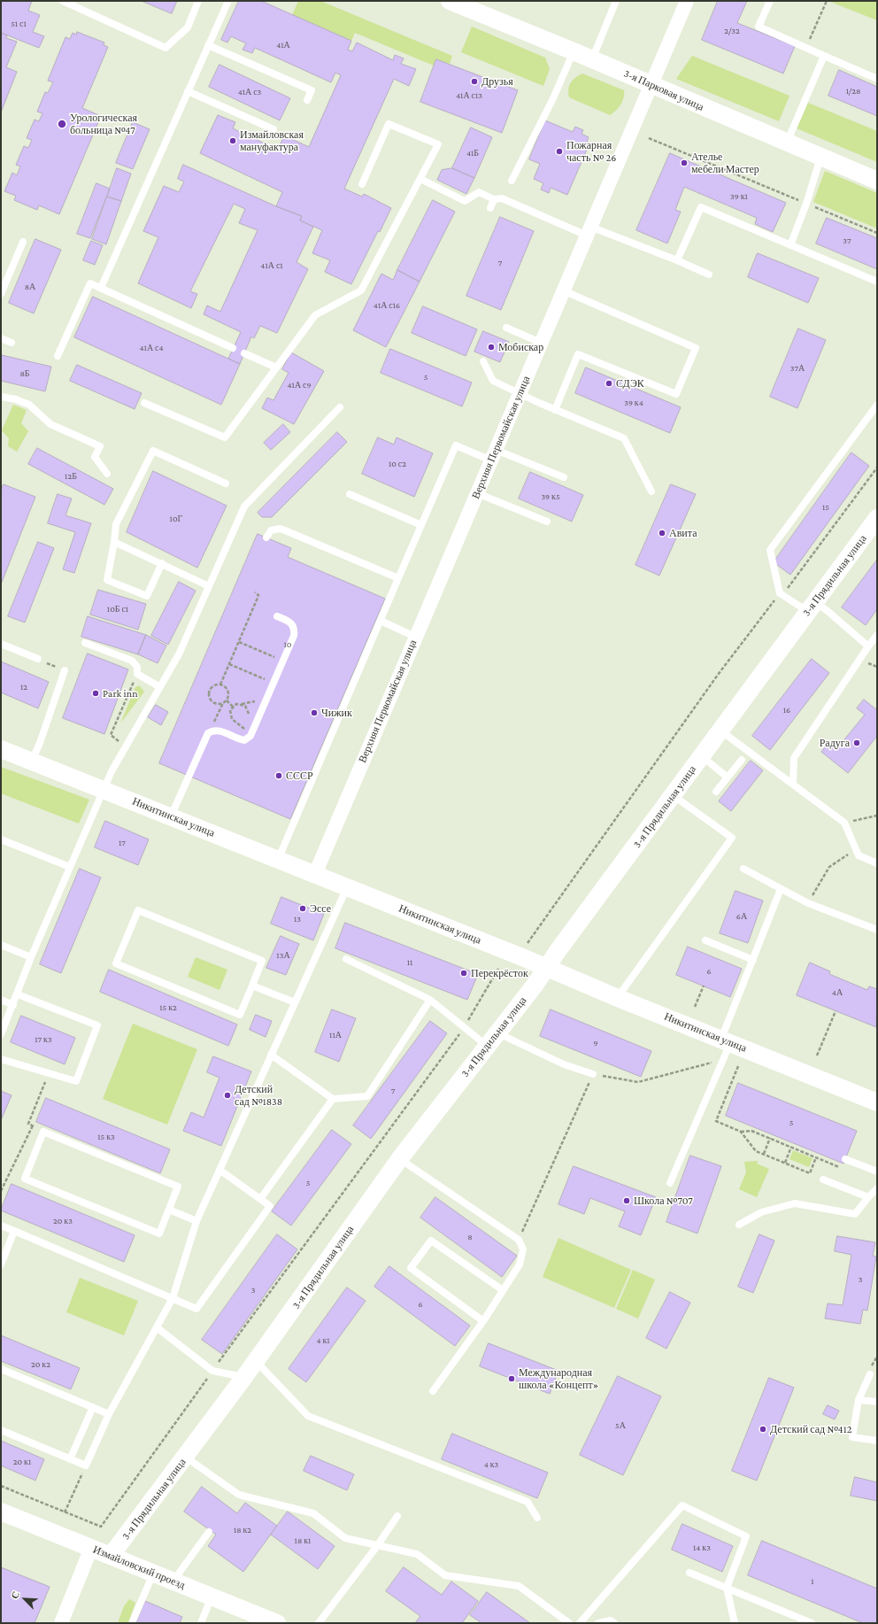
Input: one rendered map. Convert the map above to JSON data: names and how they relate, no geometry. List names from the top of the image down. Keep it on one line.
{"streets":{"street":["3-я Парковая улица","Верхняя Первомайская улица","3-я Прядильная улица","Никитинская улица","Измайловский проезд"]},"crossings":[["3-я Парковая улица","Верхняя Первомайская улица"],["Верхняя Первомайская улица","Никитинская улица"],["3-я Прядильная улица","Никитинская улица"],["3-я Прядильная улица","Измайловский проезд"]],"places":["Друзья","Урологическая больница №47","Измайловская мануфактура","Пожарная часть № 26","Ателье мебели Мастер","Мобискар","СДЭК","Авита","Park inn","Чижик","Радуга","СССР","Эссе","Перекрёсток","Детский сад №1838","Школа №707","Международная школа «Концепт»","Детский сад №412"],"house_numbers":["51 с1","2/32","41А","1/28","41А с3","41А с13","41Б","39 к1","37","7","41А с1","8А","41А с16","41А с4","37А","8Б","5","41А с9","39 к4","10 с2","12Б","39 к5","15","10Г","10Б с1","10","12","16","17","6А","13","13А","11","6","4А","15 к2","11А","17 к3","9","7","5","15 к3","5","20 к3","8","3","3","6","4 к1","20 к2","5А","20 к1","4 к3","18 к2","18 к1","14 к3","1"],"north":"top left"}
